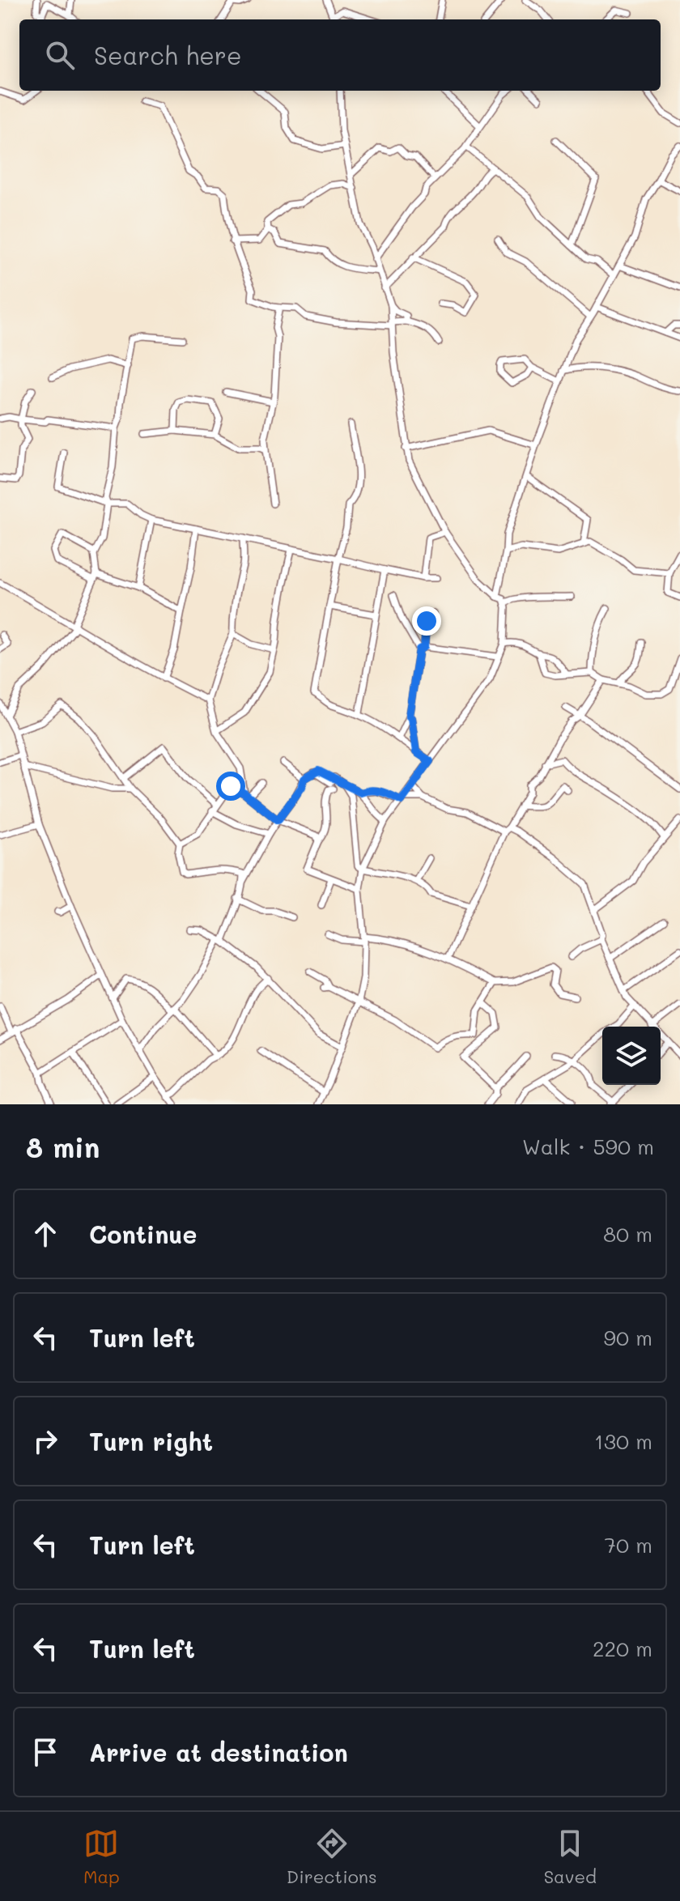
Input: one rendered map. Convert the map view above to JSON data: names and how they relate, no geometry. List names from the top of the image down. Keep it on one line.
{"page":{"search":"Search here","heading":["8 min","Walk · 590 m"],"list":[["Continue","80 m"],["Turn left","90 m"],["Turn right","130 m"],["Turn left","70 m"],["Turn left","220 m"],"Arrive at destination"],"nav":["Map","Directions","Saved"]}}
